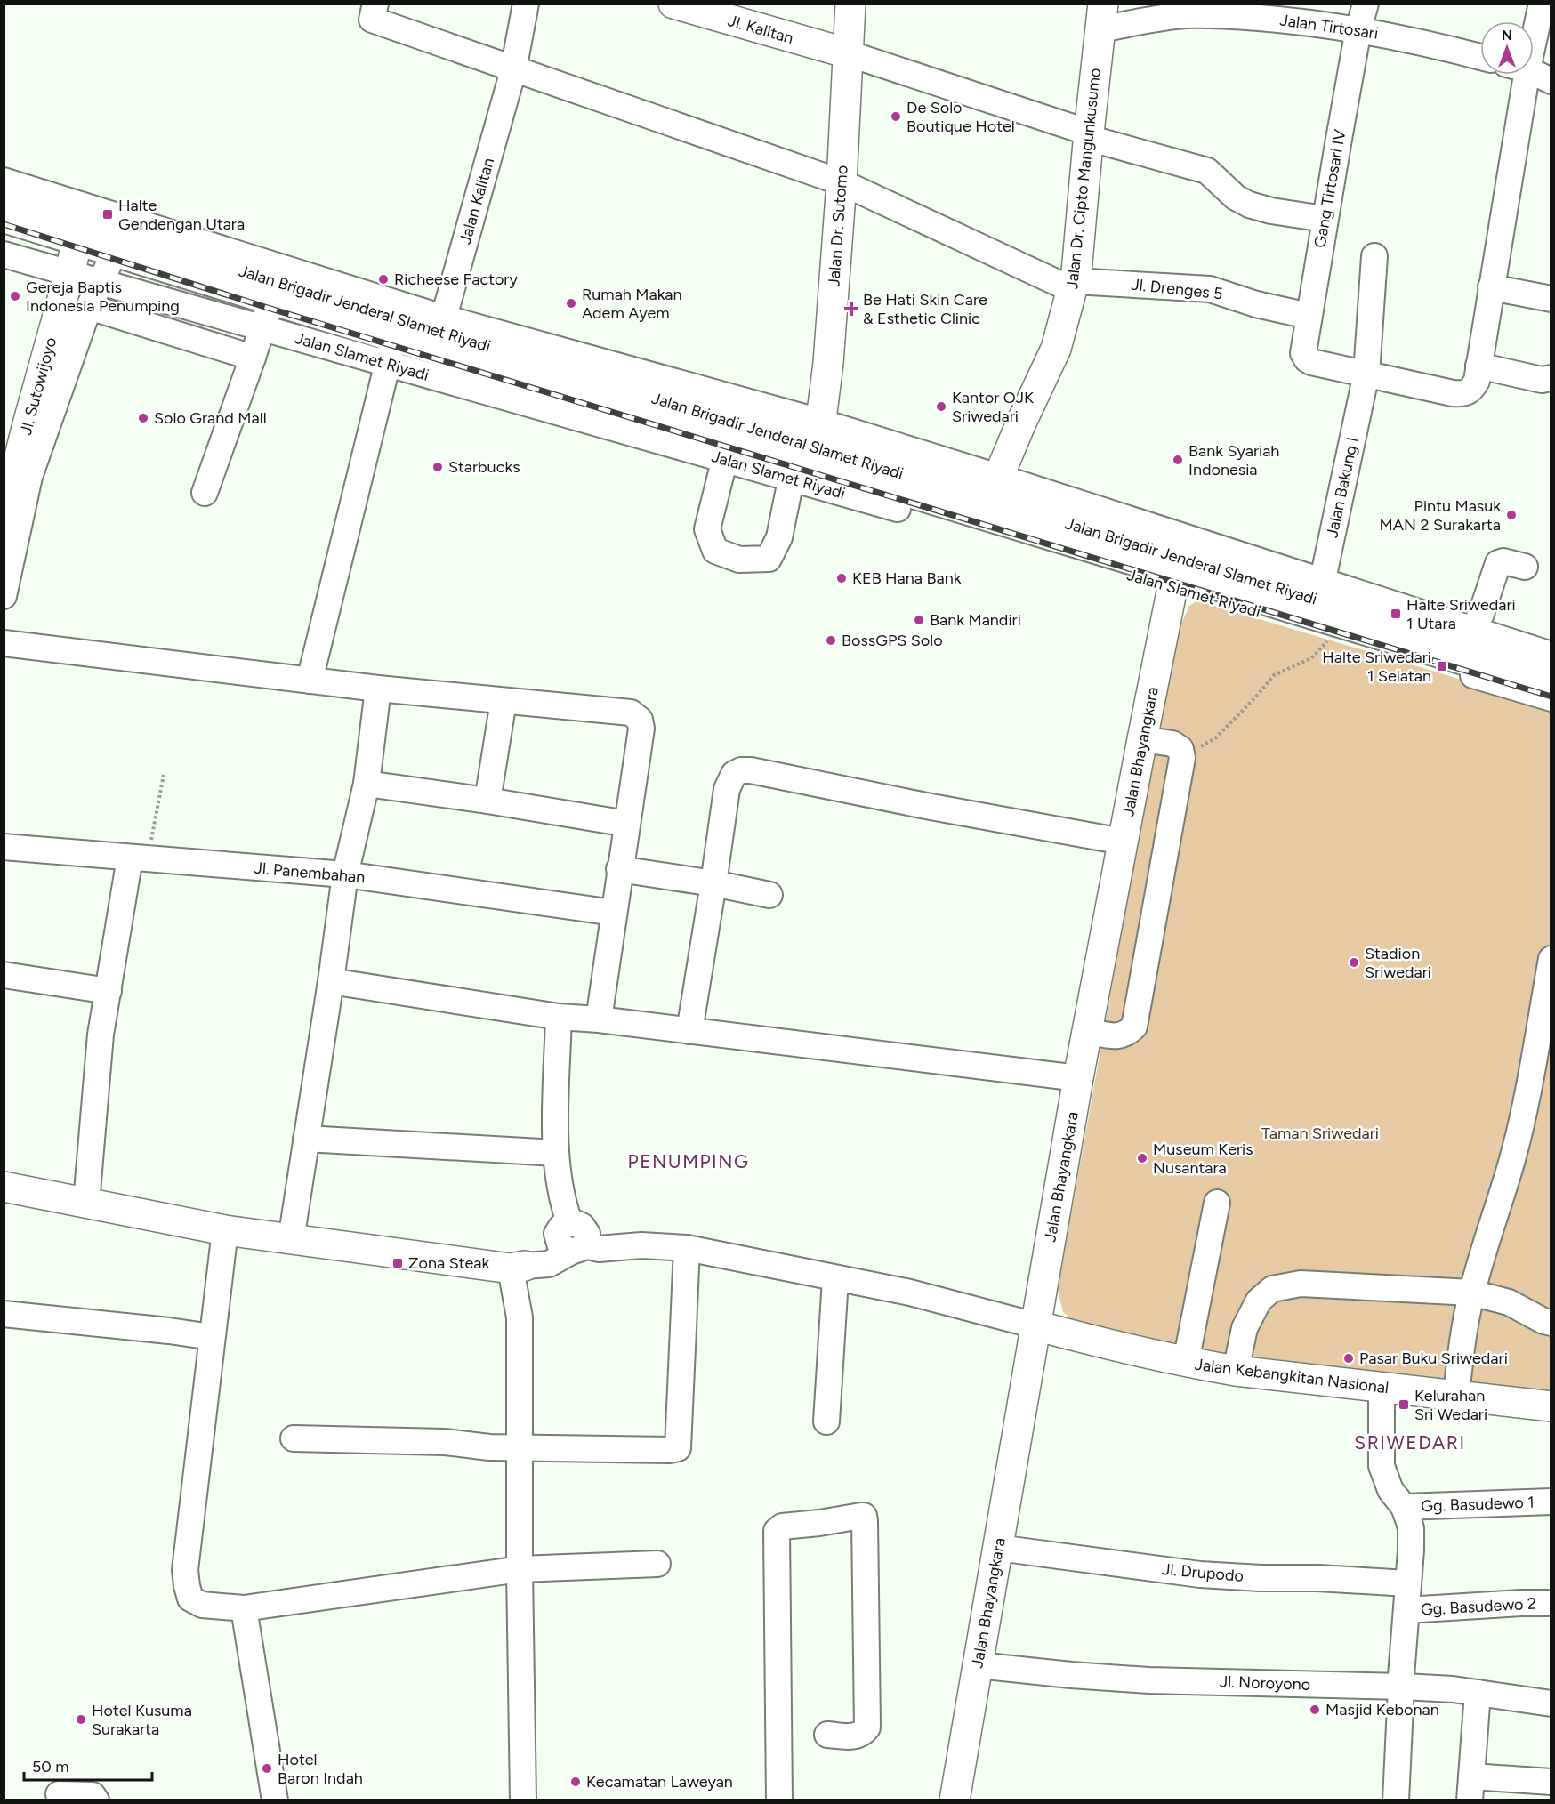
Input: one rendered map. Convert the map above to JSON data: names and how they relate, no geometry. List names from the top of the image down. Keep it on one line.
{"streets":{"main road":["Jl. Kalitan","Jalan Dr. Cipto Mangunkusumo","Jalan Dr. Sutomo","Jalan Brigadir Jenderal Slamet Riyadi","Jl. Sutowijoyo","Jalan Bhayangkara","Jalan Kebangkitan Nasional"],"street":["Jalan Tirtosari","Gang Tirtosari IV","Jalan Kalitan","Jl. Drenges 5","Jalan Slamet Riyadi","Jalan Bakung I","Jl. Panembahan","Gg. Basudewo 1","Jl. Drupodo","Gg. Basudewo 2","Jl. Noroyono"]},"crossings":[["Jalan Tirtosari","Jalan Dr. Cipto Mangunkusumo"],["Jalan Tirtosari","Gang Tirtosari IV"],["Jl. Kalitan","Jalan Dr. Sutomo"],["Jalan Dr. Cipto Mangunkusumo","Jl. Drenges 5"],["Jalan Dr. Cipto Mangunkusumo","Jalan Brigadir Jenderal Slamet Riyadi"],["Gang Tirtosari IV","Jl. Drenges 5"],["Gang Tirtosari IV","Jalan Bakung I"],["Jalan Kalitan","Jalan Brigadir Jenderal Slamet Riyadi"],["Jalan Dr. Sutomo","Jalan Brigadir Jenderal Slamet Riyadi"],["Jalan Dr. Sutomo","Jalan Slamet Riyadi"],["Jalan Brigadir Jenderal Slamet Riyadi","Jalan Slamet Riyadi"],["Jalan Brigadir Jenderal Slamet Riyadi","Jl. Sutowijoyo"],["Jalan Brigadir Jenderal Slamet Riyadi","Jalan Bakung I"],["Jalan Brigadir Jenderal Slamet Riyadi","Jalan Bhayangkara"],["Jalan Slamet Riyadi","Jl. Sutowijoyo"],["Jalan Slamet Riyadi","Jalan Bhayangkara"],["Jalan Bhayangkara","Jalan Kebangkitan Nasional"],["Jalan Bhayangkara","Jl. Drupodo"],["Jalan Bhayangkara","Jl. Noroyono"]],"districts":["PENUMPING","SRIWEDARI"],"parks":["Taman Sriwedari"],"places":{"other":["De Solo Boutique Hotel","Richeese Factory","Gereja Baptis Indonesia Penumping","Rumah Makan Adem Ayem","Kantor OJK Sriwedari","Solo Grand Mall","Bank Syariah Indonesia","Starbucks","Pintu Masuk MAN 2 Surakarta","KEB Hana Bank","Bank Mandiri","BossGPS Solo","Stadion Sriwedari","Museum Keris Nusantara","Pasar Buku Sriwedari","Masjid Kebonan","Hotel Kusuma Surakarta","Hotel Baron Indah","Kecamatan Laweyan"],"transit":["Halte Gendengan Utara","Halte Sriwedari 1 Utara","Halte Sriwedari 1 Selatan","Zona Steak","Kelurahan Sri Wedari"],"health":["Be Hati Skin Care & Esthetic Clinic"]},"scale_bar":"50 m","north":"top"}
